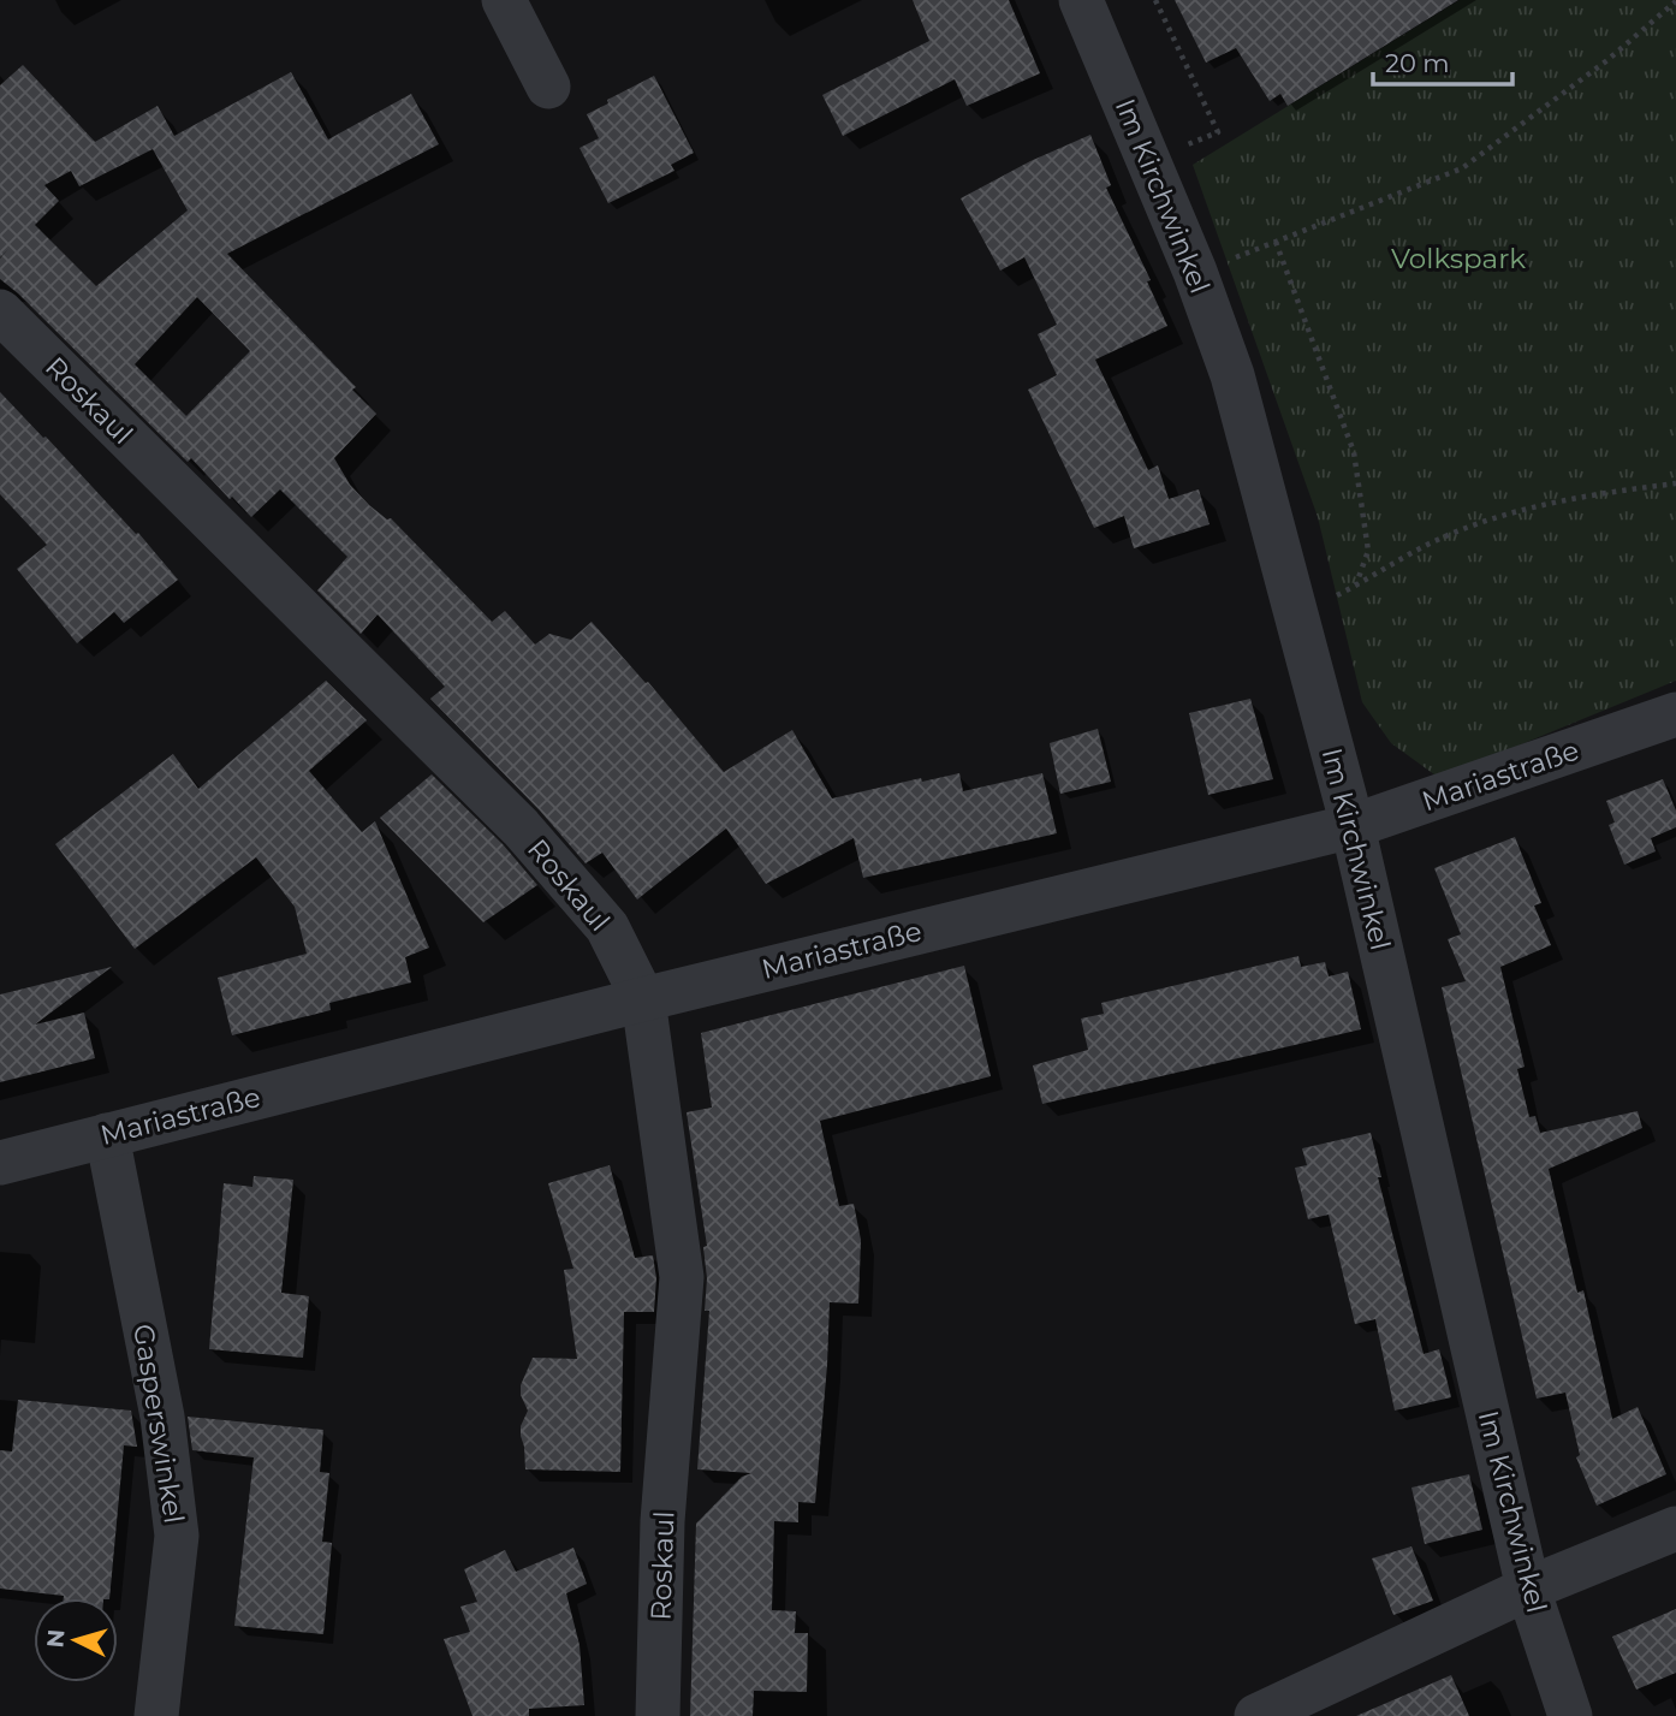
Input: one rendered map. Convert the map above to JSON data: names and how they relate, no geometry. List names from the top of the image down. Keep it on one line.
{"streets":{"street":["Im Kirchwinkel","Roskaul","Mariastraße","Gasperswinkel"]},"crossings":[["Im Kirchwinkel","Mariastraße"],["Roskaul","Mariastraße"],["Mariastraße","Gasperswinkel"]],"parks":["Volkspark"],"scale_bar":"20 m","north":"left"}
